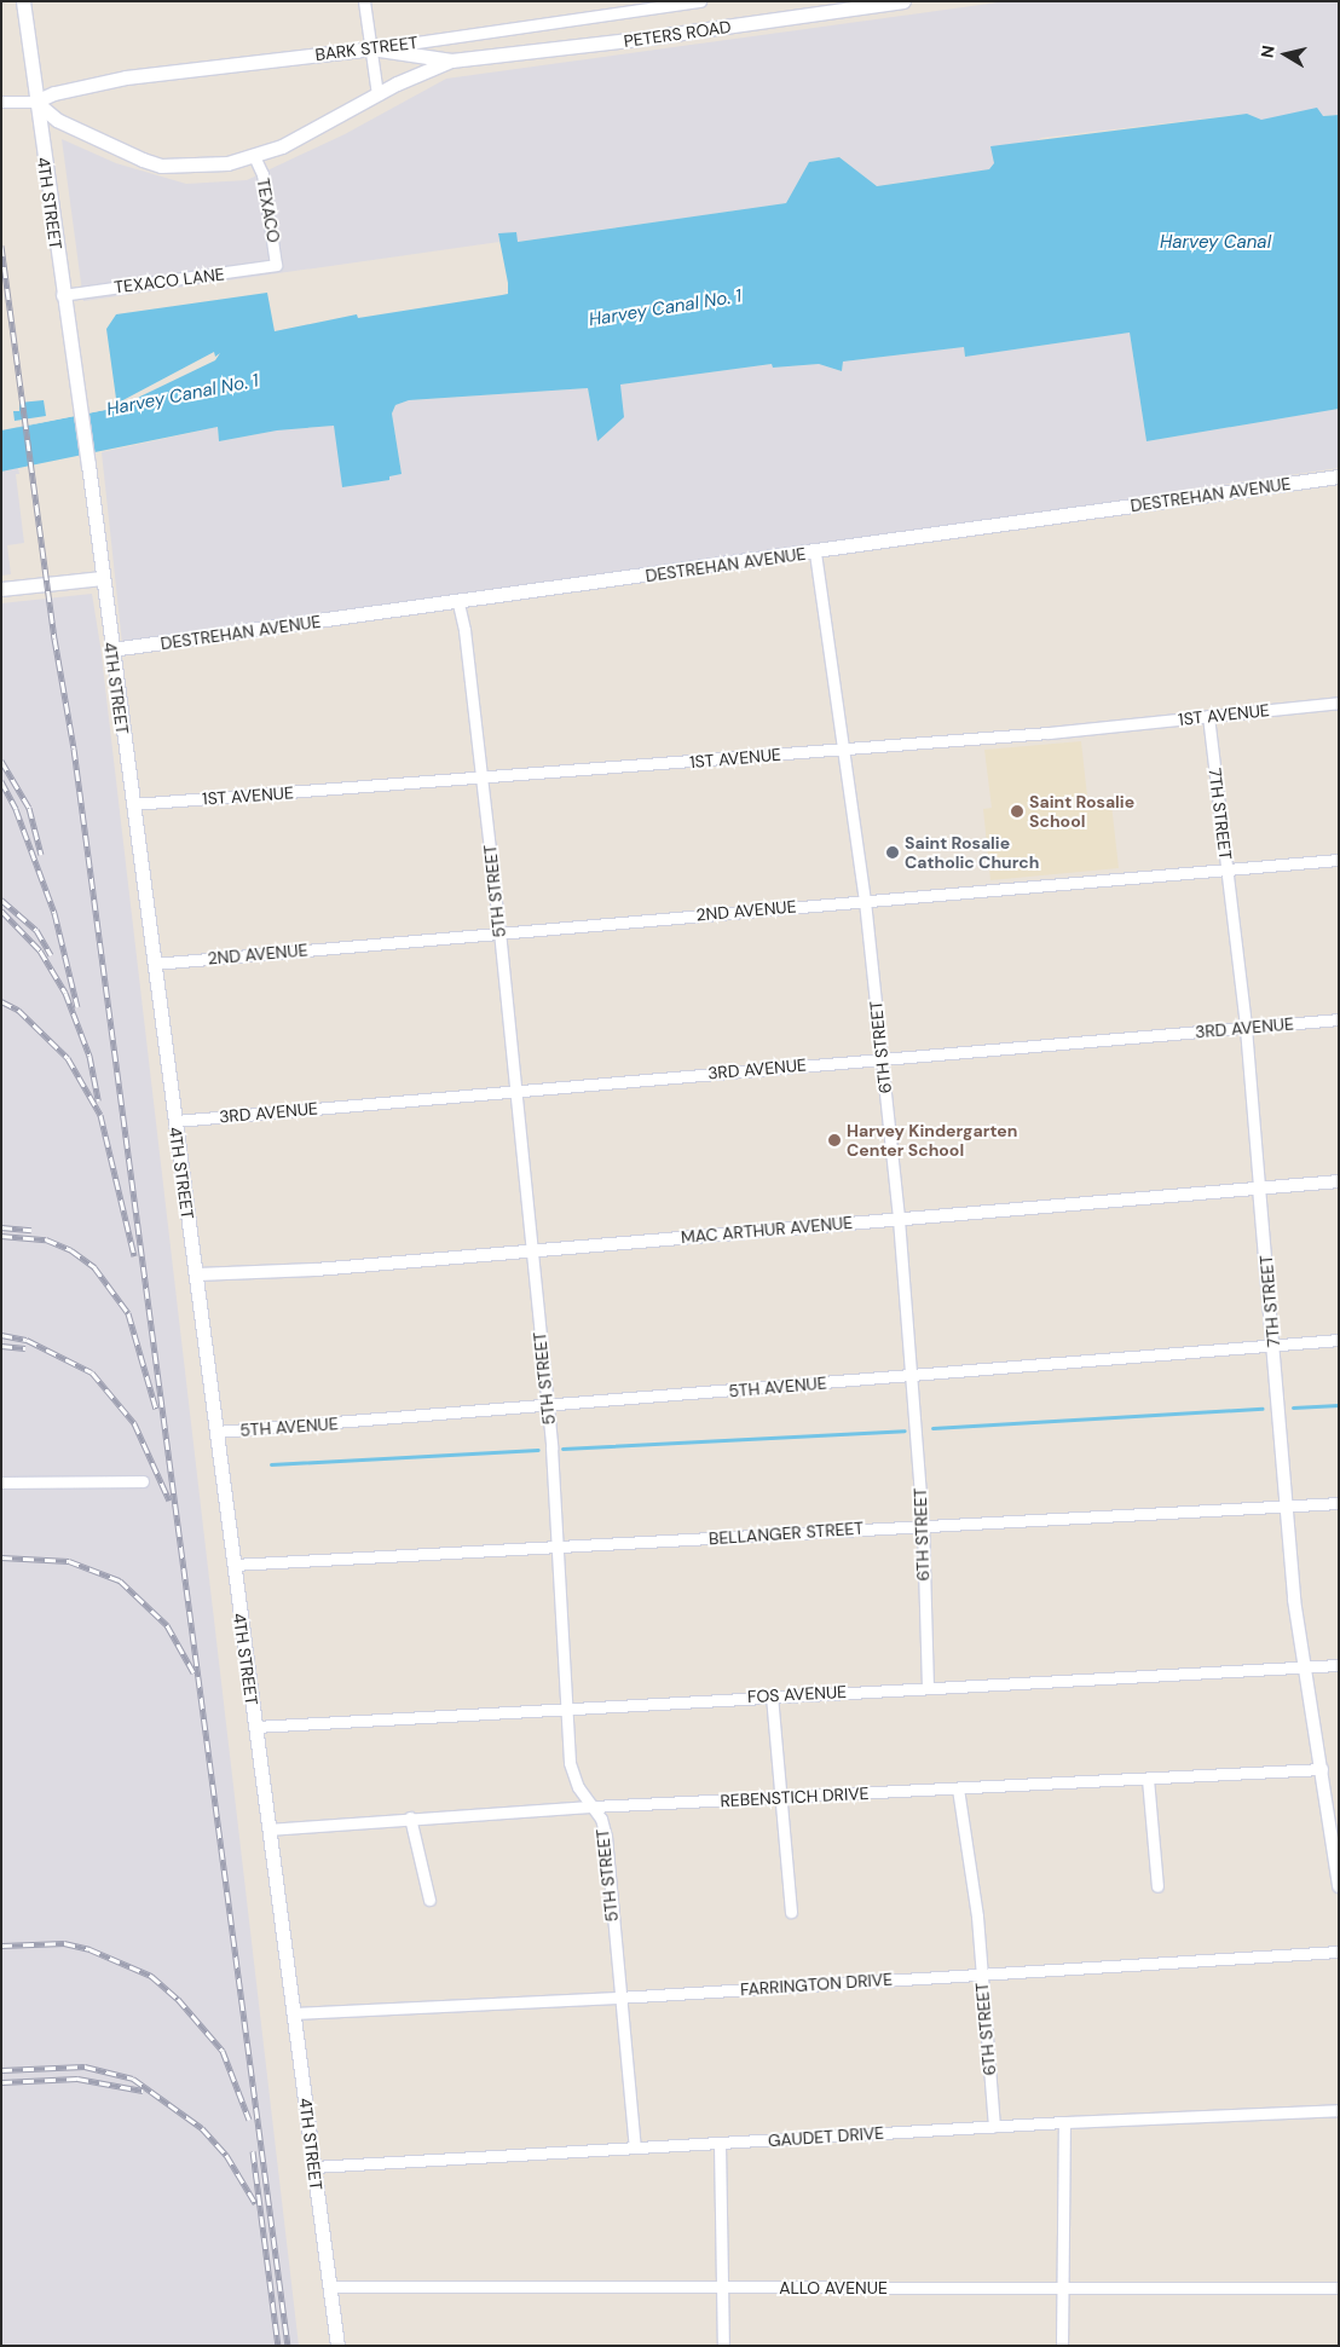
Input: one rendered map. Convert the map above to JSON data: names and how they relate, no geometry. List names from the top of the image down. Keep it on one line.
{"streets":{"main road":["PETERS ROAD","BARK STREET","4TH STREET","DESTREHAN AVENUE"],"street":["TEXACO","TEXACO LANE","1ST AVENUE","7TH STREET","5TH STREET","2ND AVENUE","3RD AVENUE","6TH STREET","MAC ARTHUR AVENUE","5TH AVENUE","BELLANGER STREET","FOS AVENUE","REBENSTICH DRIVE","FARRINGTON DRIVE","GAUDET DRIVE","ALLO AVENUE"]},"crossings":[["PETERS ROAD","BARK STREET"],["PETERS ROAD","4TH STREET"],["PETERS ROAD","TEXACO"],["BARK STREET","4TH STREET"],["4TH STREET","TEXACO LANE"],["4TH STREET","DESTREHAN AVENUE"],["4TH STREET","1ST AVENUE"],["4TH STREET","2ND AVENUE"],["4TH STREET","3RD AVENUE"],["4TH STREET","MAC ARTHUR AVENUE"],["4TH STREET","5TH AVENUE"],["4TH STREET","BELLANGER STREET"],["4TH STREET","FOS AVENUE"],["4TH STREET","REBENSTICH DRIVE"],["4TH STREET","FARRINGTON DRIVE"],["4TH STREET","GAUDET DRIVE"],["4TH STREET","ALLO AVENUE"],["TEXACO","TEXACO LANE"],["DESTREHAN AVENUE","5TH STREET"],["DESTREHAN AVENUE","6TH STREET"],["1ST AVENUE","7TH STREET"],["1ST AVENUE","5TH STREET"],["1ST AVENUE","6TH STREET"],["7TH STREET","2ND AVENUE"],["7TH STREET","3RD AVENUE"],["7TH STREET","MAC ARTHUR AVENUE"],["7TH STREET","5TH AVENUE"],["7TH STREET","BELLANGER STREET"],["7TH STREET","FOS AVENUE"],["7TH STREET","REBENSTICH DRIVE"],["5TH STREET","2ND AVENUE"],["5TH STREET","3RD AVENUE"],["5TH STREET","MAC ARTHUR AVENUE"],["5TH STREET","5TH AVENUE"],["5TH STREET","BELLANGER STREET"],["5TH STREET","FOS AVENUE"],["5TH STREET","REBENSTICH DRIVE"],["5TH STREET","FARRINGTON DRIVE"],["5TH STREET","GAUDET DRIVE"],["2ND AVENUE","6TH STREET"],["3RD AVENUE","6TH STREET"],["6TH STREET","MAC ARTHUR AVENUE"],["6TH STREET","5TH AVENUE"],["6TH STREET","BELLANGER STREET"],["6TH STREET","FOS AVENUE"],["6TH STREET","REBENSTICH DRIVE"],["6TH STREET","FARRINGTON DRIVE"],["6TH STREET","GAUDET DRIVE"]],"water":["Harvey Canal","Harvey Canal No. 1"],"places":["Saint Rosalie School","Saint Rosalie Catholic Church","Harvey Kindergarten Center School"],"north":"left"}
